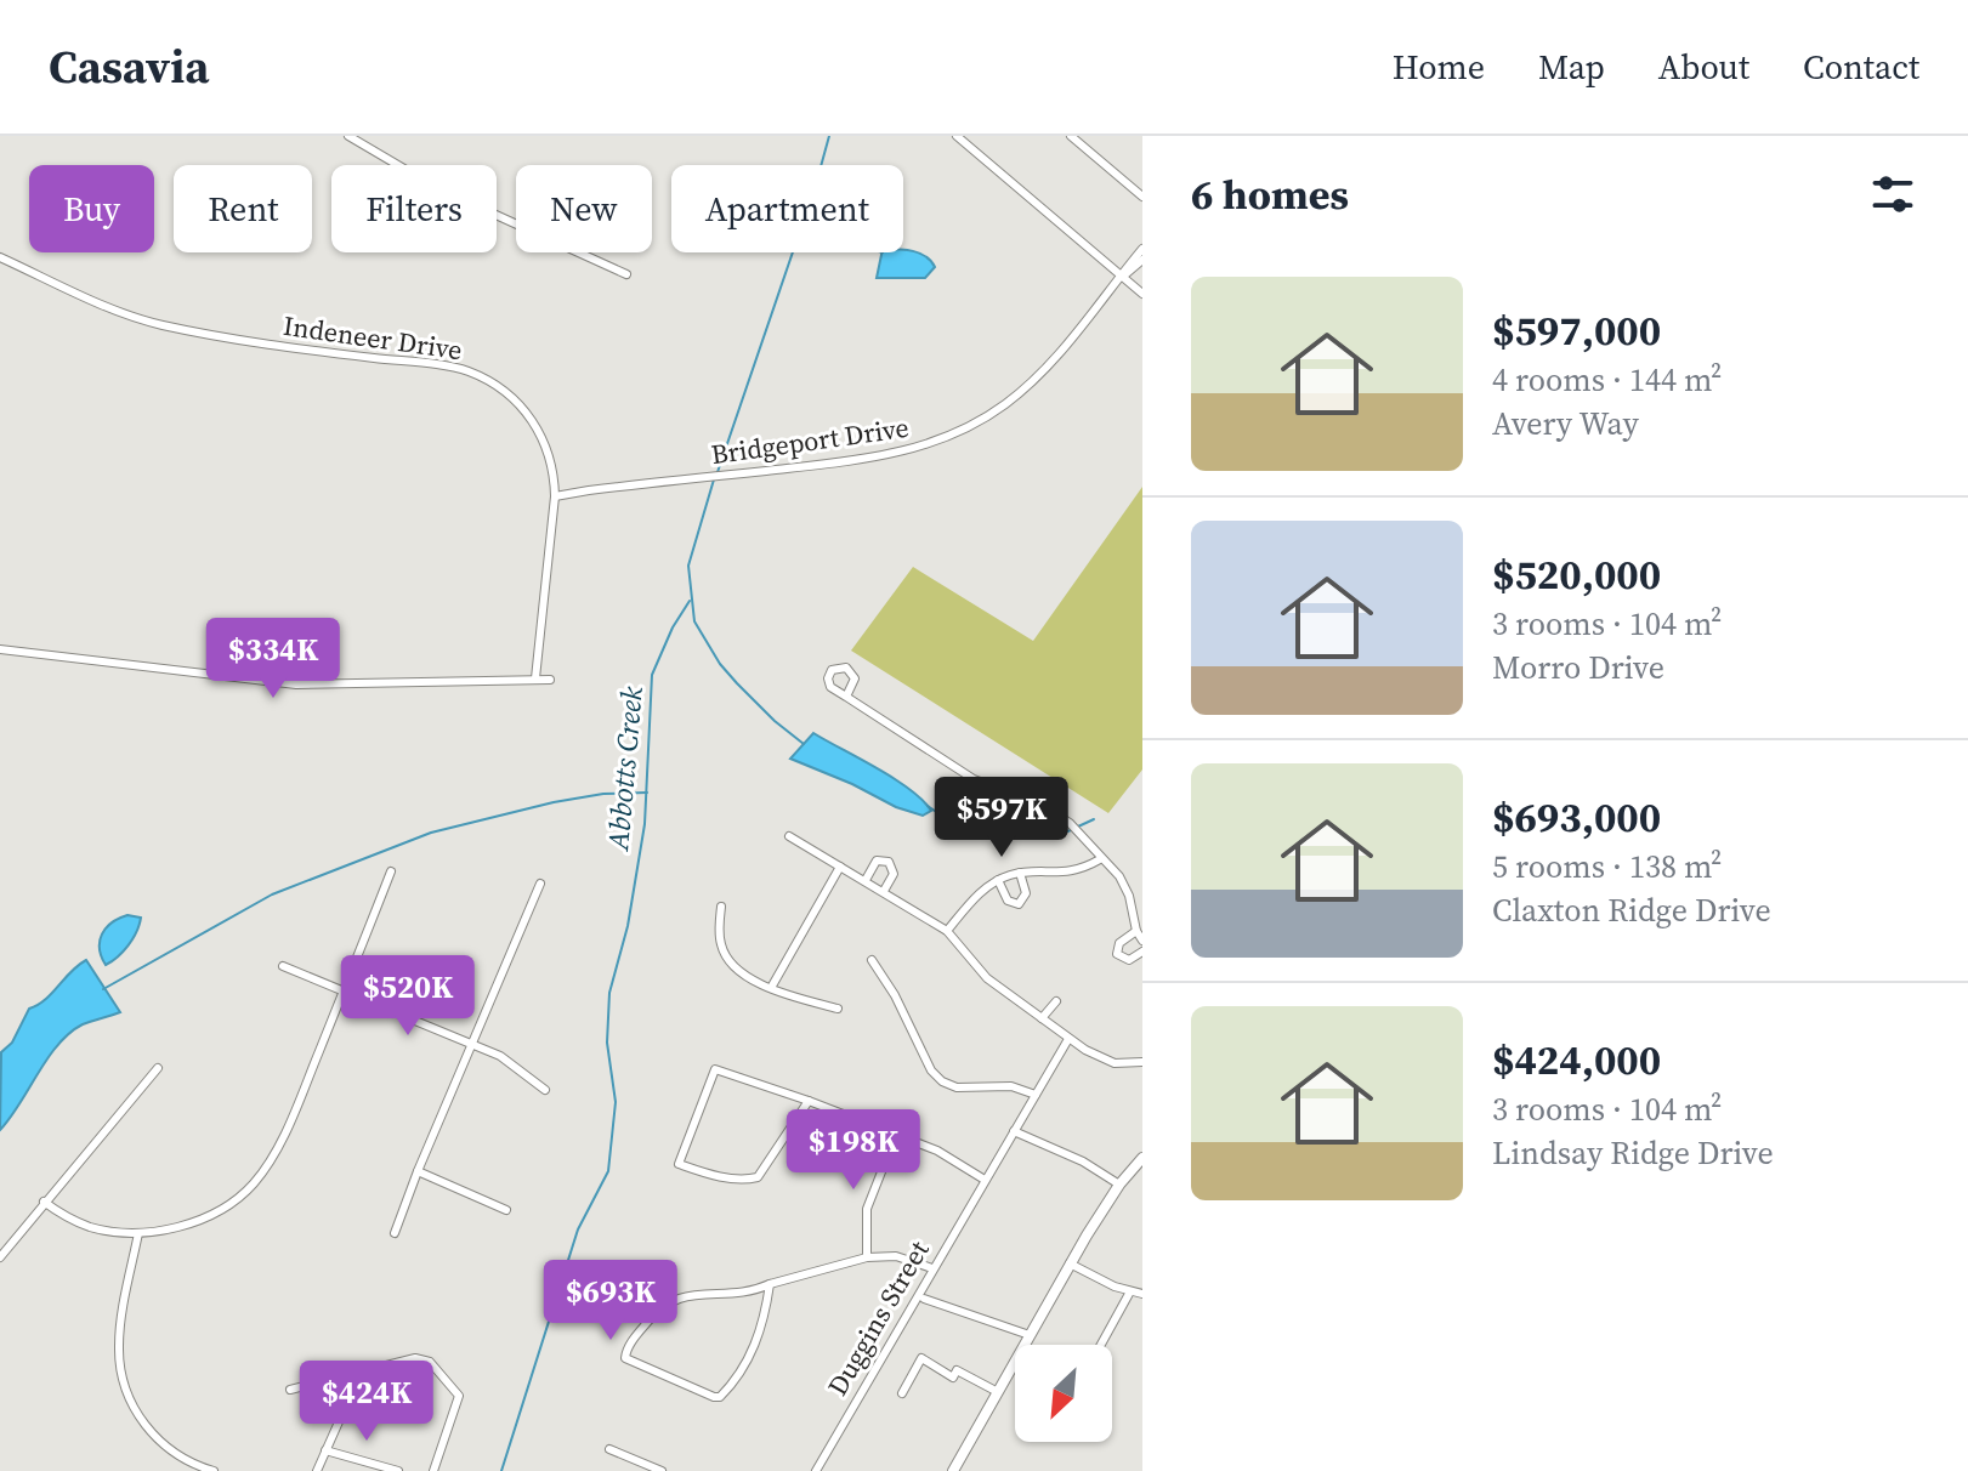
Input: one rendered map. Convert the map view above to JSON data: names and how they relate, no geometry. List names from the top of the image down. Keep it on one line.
{"streets":{"street":["Indeneer Drive","Bridgeport Drive","Duggins Street"]},"crossings":[["Indeneer Drive","Bridgeport Drive"]],"water":["Abbotts Creek"],"north":"bottom left","page":{"header":"Casavia","nav":["Home","Map","About","Contact"],"heading":"6 homes","chip":["Buy","Rent","Filters","New","Apartment"],"list":[{"name":"$597,000","note":"4 rooms · 144 m² · Avery Way"},{"name":"$520,000","note":"3 rooms · 104 m² · Morro Drive"},{"name":"$693,000","note":"5 rooms · 138 m² · Claxton Ridge Drive"},{"name":"$424,000","note":"3 rooms · 104 m² · Lindsay Ridge Drive"}],"price":["$334K","$597K","$520K","$198K","$693K","$424K"]}}
